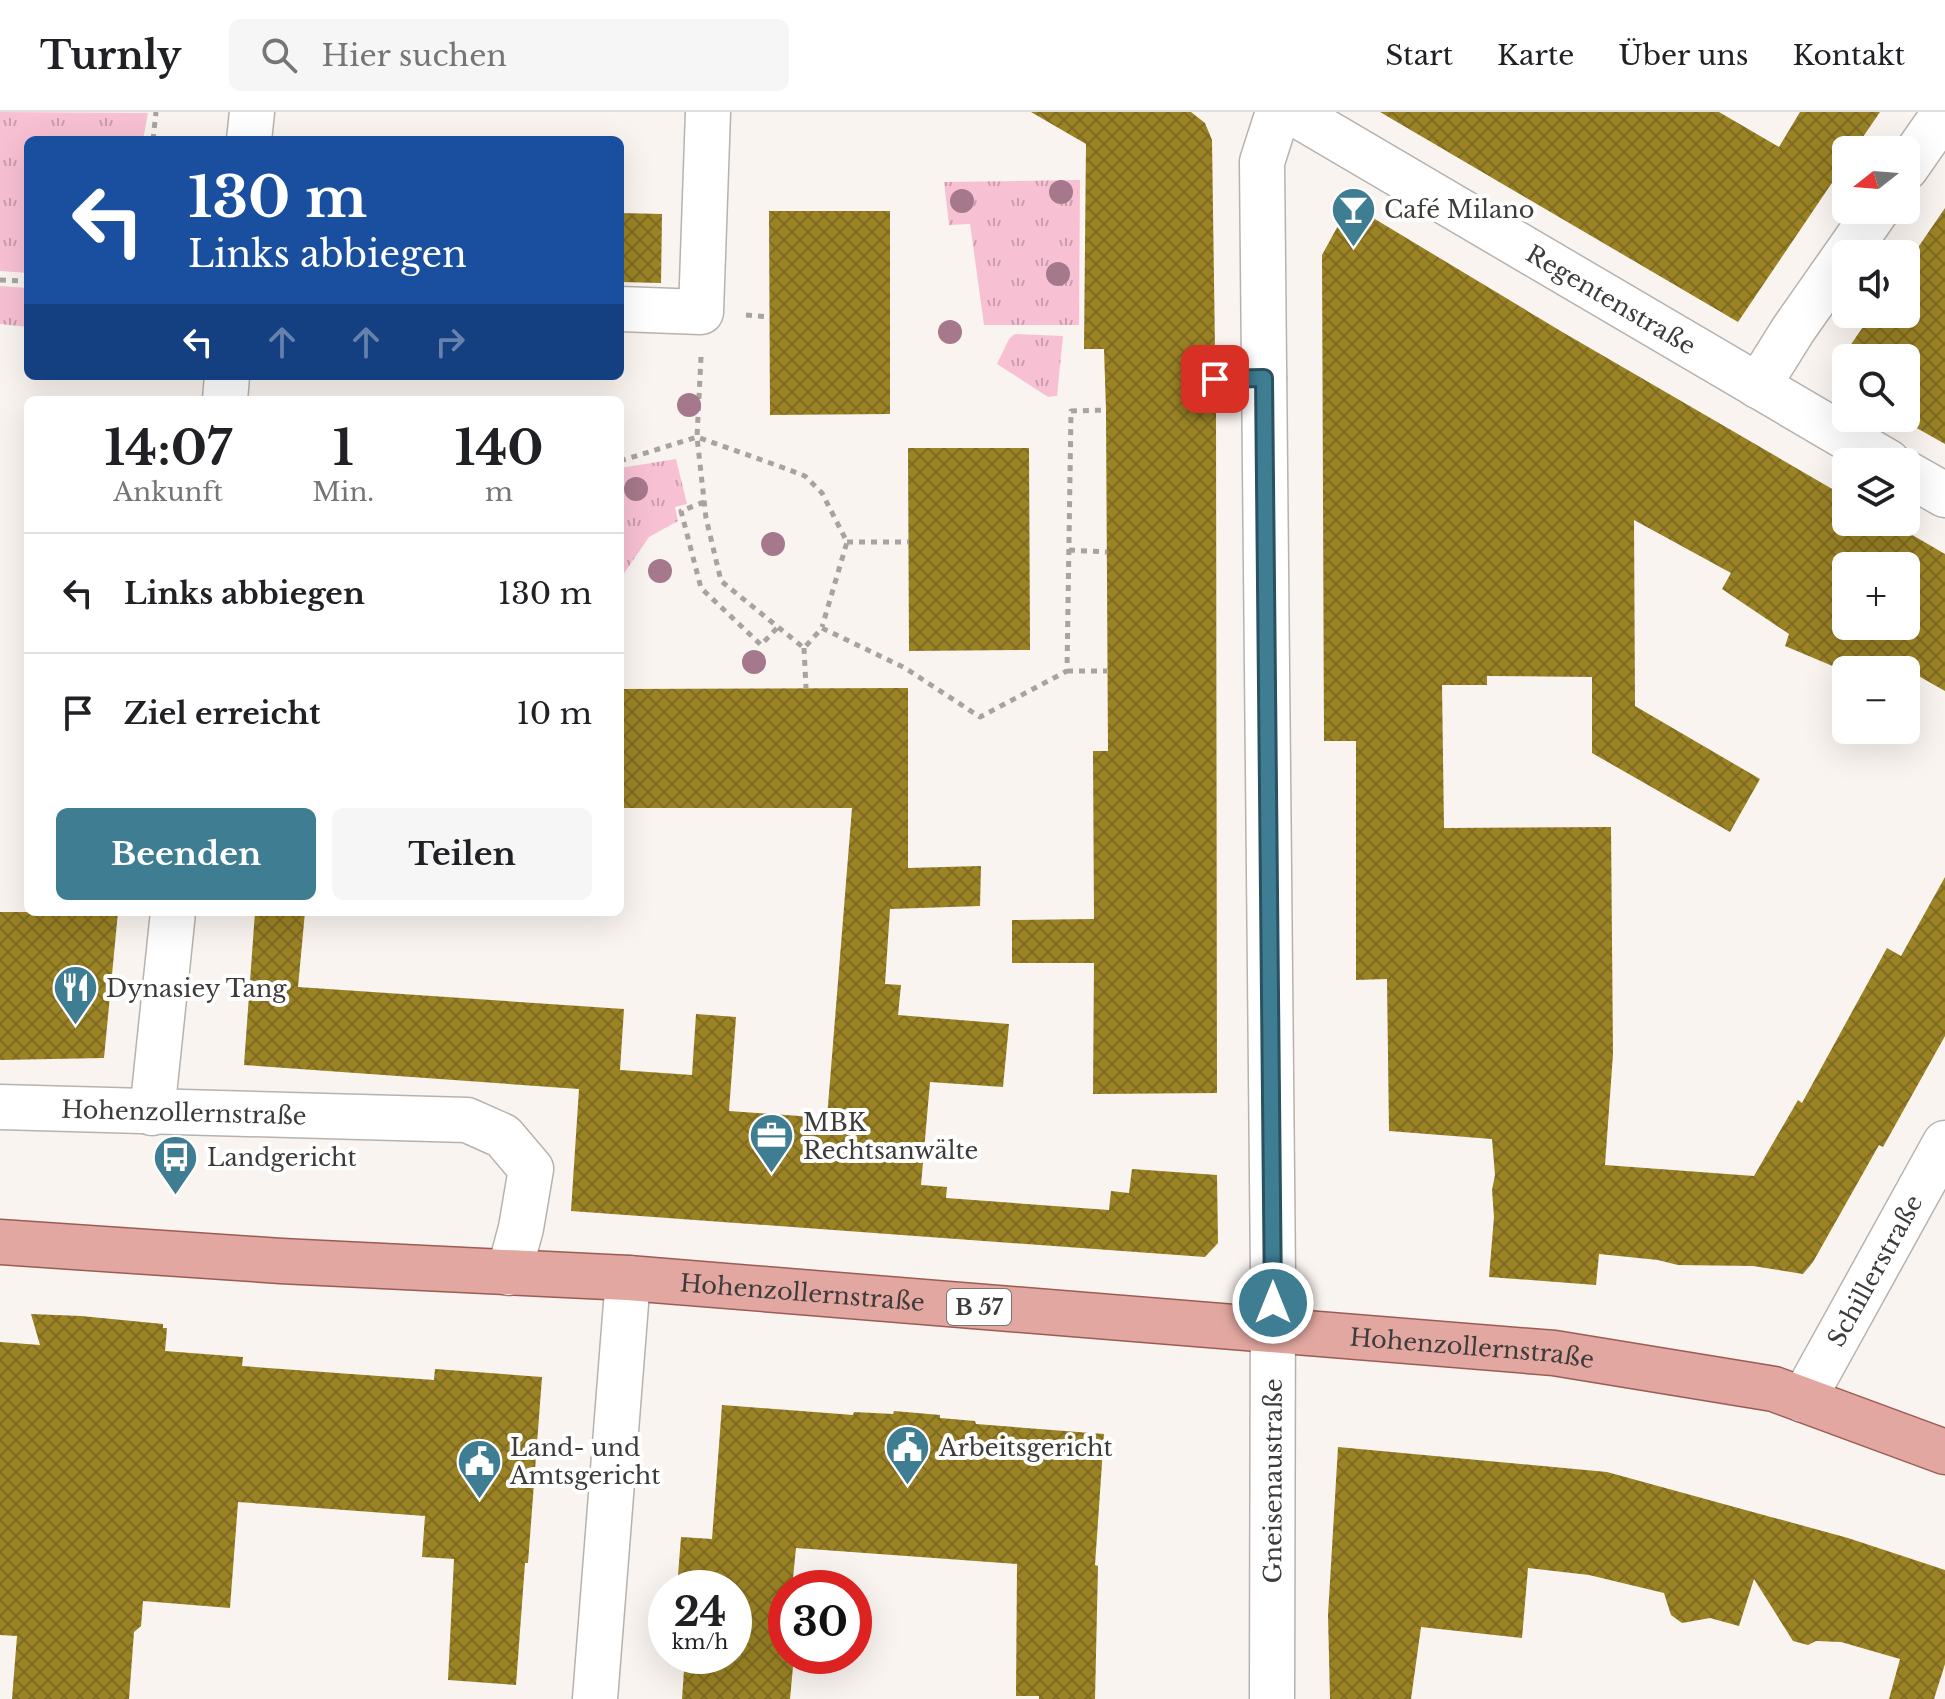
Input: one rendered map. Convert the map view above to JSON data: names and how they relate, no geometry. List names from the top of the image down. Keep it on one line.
{"streets":{"main road":["Hohenzollernstraße","B 57"],"street":["Regentenstraße","Schillerstraße","Gneisenaustraße"]},"crossings":[["Hohenzollernstraße","Schillerstraße"],["Hohenzollernstraße","Gneisenaustraße"]],"places":{"bar":["Café Milano"],"restaurant":["Dynasiey Tang"],"office":["MBK Rechtsanwälte"],"bus stop":["Landgericht"],"public building":["Arbeitsgericht","Land- und Amtsgericht"]},"north":"left","page":{"header":"Turnly","search":"Hier suchen","nav":["Start","Karte","Über uns","Kontakt"],"map_buttons":["+","−"],"turn":["130 m","Links abbiegen"],"eta":["14:07","Ankunft","1","Min.","140","m"],"list":[{"name":"Links abbiegen","value":"130 m"},{"name":"Ziel erreicht","value":"10 m"}],"buttons":["Beenden","Teilen"],"speed":"24 km/h","limit":"30"}}
